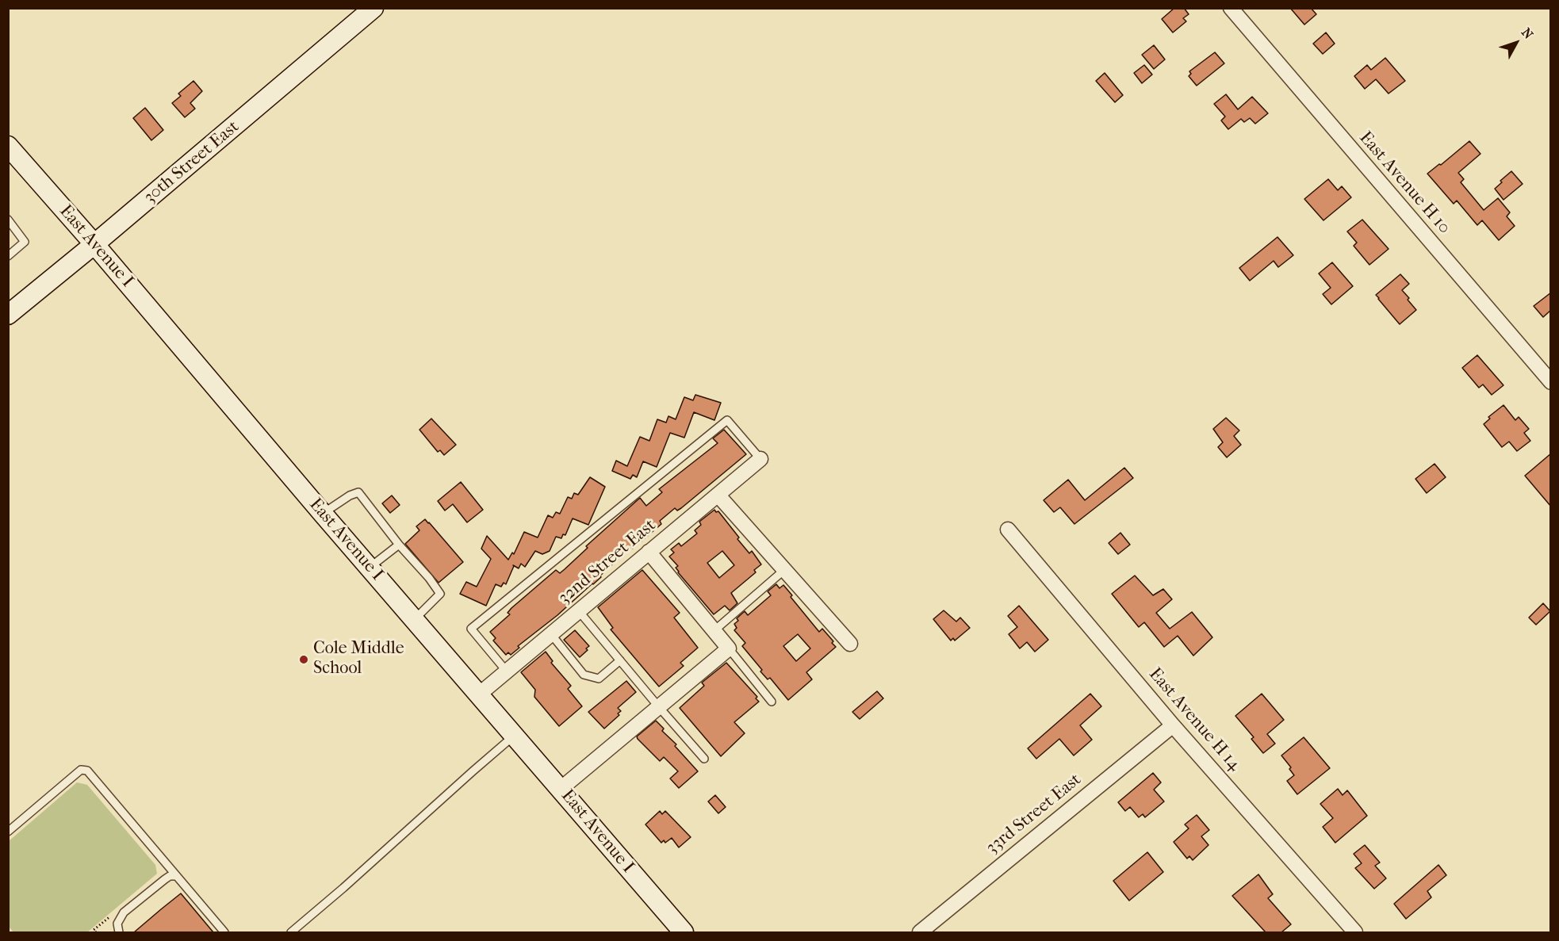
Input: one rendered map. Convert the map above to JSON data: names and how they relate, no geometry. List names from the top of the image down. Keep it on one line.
{"streets":{"street":["30th Street East","East Avenue H 10","East Avenue I","32nd Street East","East Avenue H 14","33rd Street East"]},"crossings":[["30th Street East","East Avenue I"],["East Avenue I","32nd Street East"],["East Avenue H 14","33rd Street East"]],"places":["Cole Middle School"],"north":"top right"}
